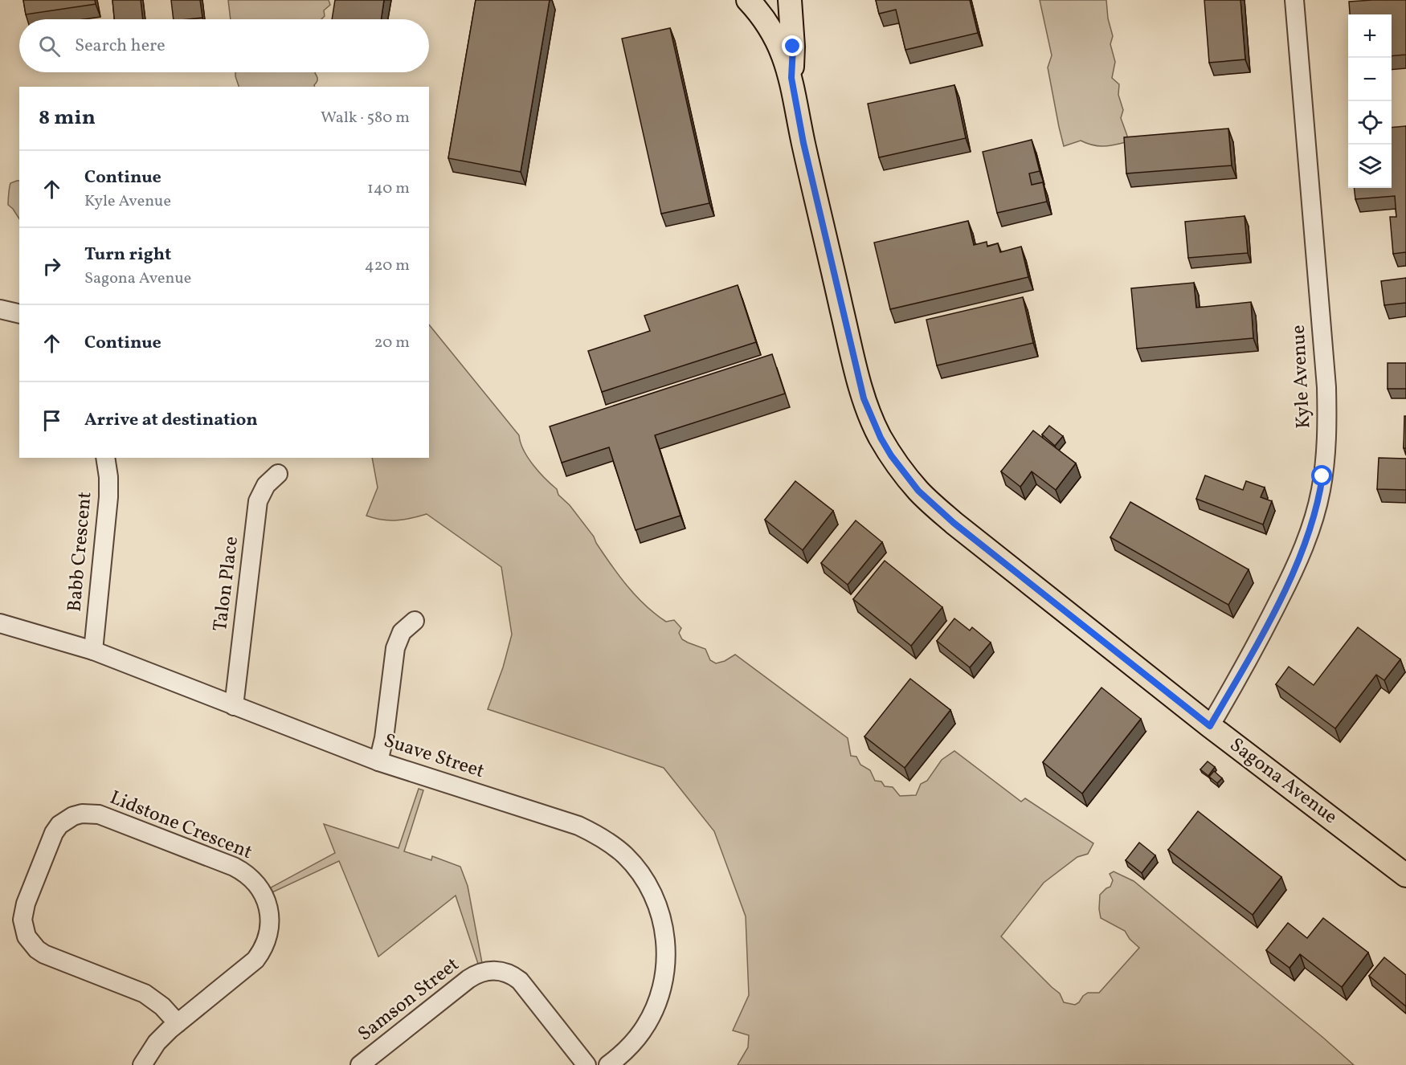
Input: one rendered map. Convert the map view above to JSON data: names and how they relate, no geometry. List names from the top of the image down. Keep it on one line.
{"streets":{"main road":["Sagona Avenue"],"street":["Kyle Avenue","Babb Crescent","Talon Place","Suave Street","Lidstone Crescent","Samson Street"]},"crossings":[["Kyle Avenue","Sagona Avenue"],["Babb Crescent","Suave Street"],["Talon Place","Suave Street"]],"page":{"map_buttons":["+","−"],"search":"Search here","heading":["8 min","Walk · 580 m"],"list":[["Continue","Kyle Avenue","140 m"],["Turn right","Sagona Avenue","420 m"],["Continue","20 m"],"Arrive at destination"]}}
